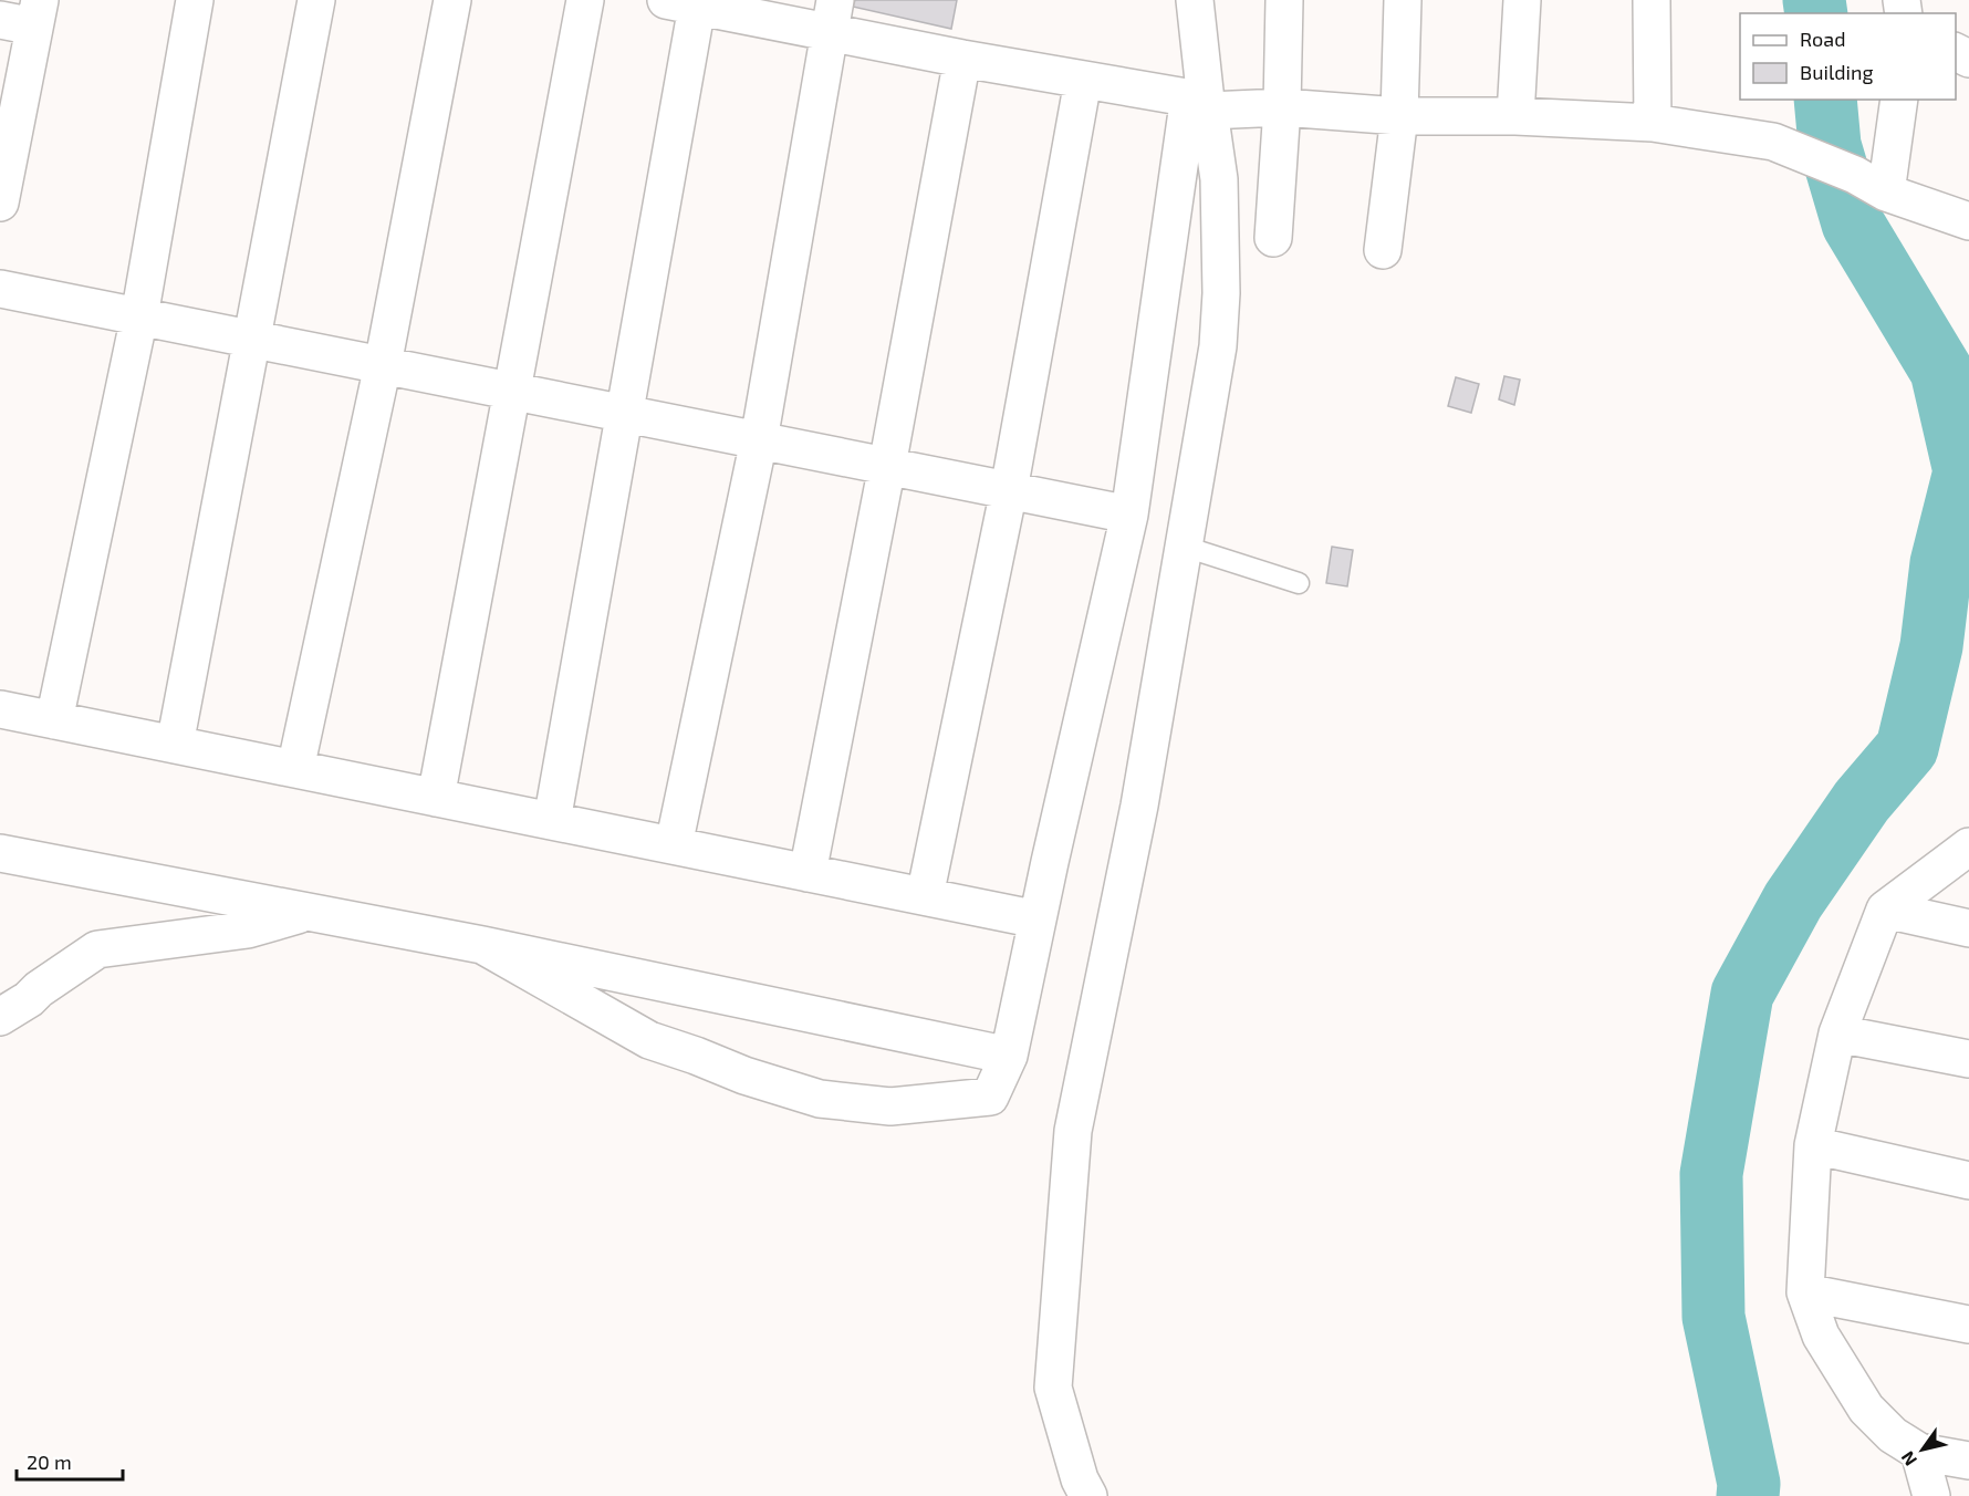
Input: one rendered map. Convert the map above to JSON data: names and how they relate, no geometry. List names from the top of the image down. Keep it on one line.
{"legend":["Road","Building"],"scale_bar":"20 m","north":"bottom left"}
